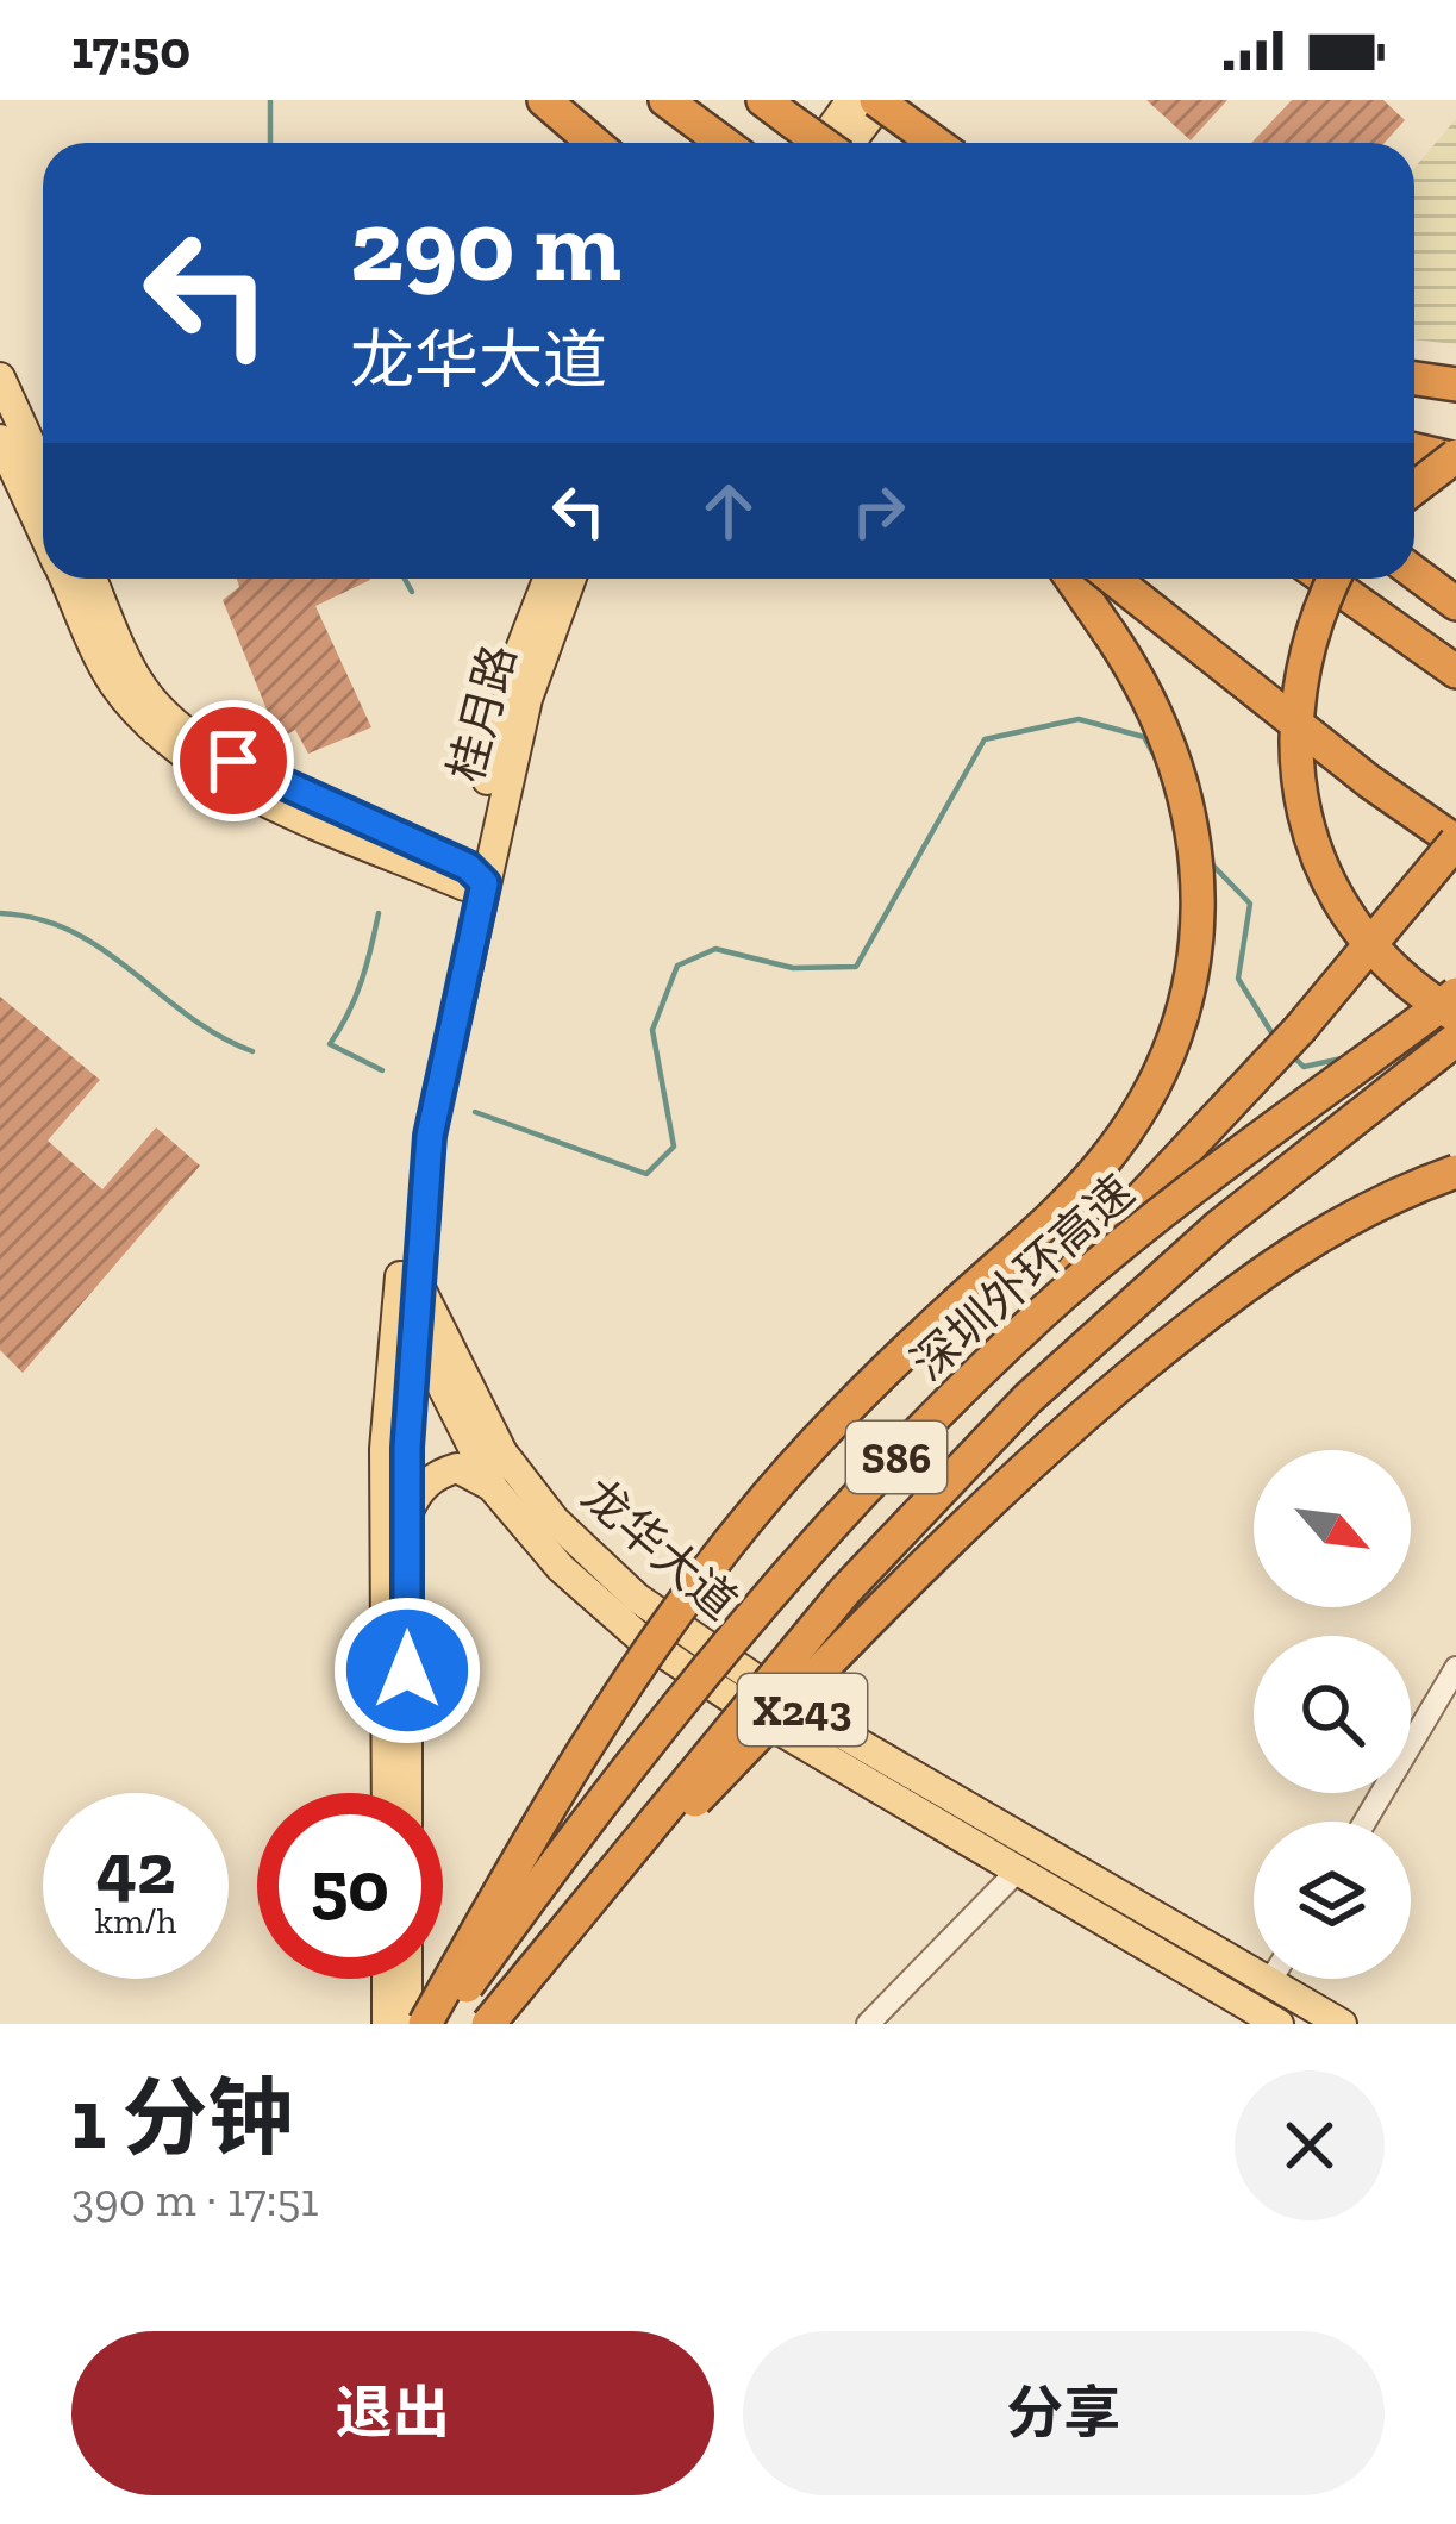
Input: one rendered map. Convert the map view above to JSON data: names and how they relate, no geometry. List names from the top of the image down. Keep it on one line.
{"streets":{"highway":["深圳外环高速","S86"],"main road":["桂月路","龙华大道","X243"]},"crossings":[["桂月路","龙华大道"]],"north":"bottom right","page":{"status":"17:50","turn":["290 m","龙华大道"],"speed":"42 km/h","limit":"50","heading":["1 分钟","390 m · 17:51"],"buttons":["退出","分享"]}}
